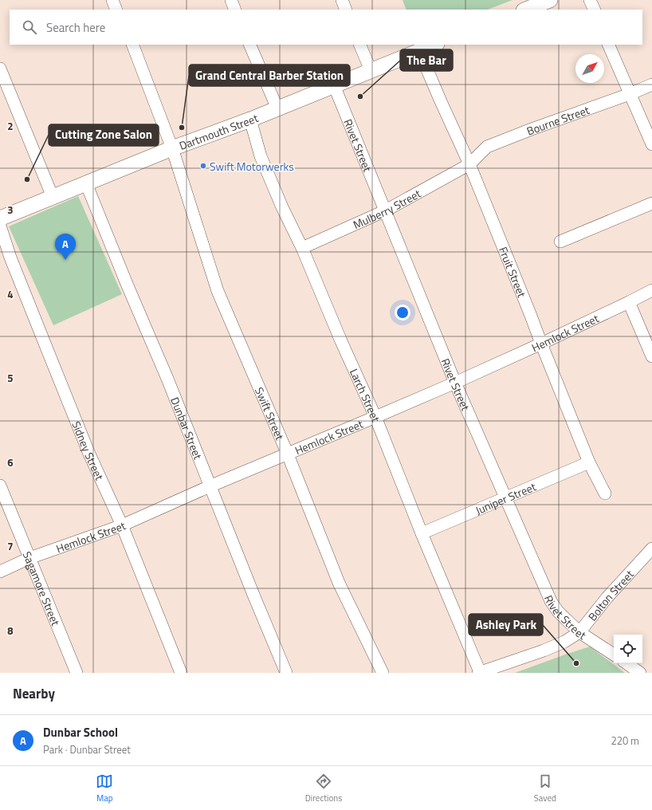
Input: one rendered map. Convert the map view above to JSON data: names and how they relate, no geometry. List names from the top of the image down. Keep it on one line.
{"streets":{"main road":["Dartmouth Street"],"street":["Bourne Street","Rivet Street","Mulberry Street","Fruit Street","Hemlock Street","Larch Street","Swift Street","Dunbar Street","Sidney Street","Juniper Street","Sagamore Street","Bolton Street"]},"crossings":[["Bourne Street","Mulberry Street"],["Bourne Street","Fruit Street"],["Dartmouth Street","Rivet Street"],["Dartmouth Street","Fruit Street"],["Dartmouth Street","Larch Street"],["Dartmouth Street","Swift Street"],["Dartmouth Street","Dunbar Street"],["Rivet Street","Mulberry Street"],["Rivet Street","Hemlock Street"],["Rivet Street","Juniper Street"],["Rivet Street","Bolton Street"],["Mulberry Street","Fruit Street"],["Mulberry Street","Larch Street"],["Fruit Street","Hemlock Street"],["Fruit Street","Juniper Street"],["Hemlock Street","Larch Street"],["Hemlock Street","Swift Street"],["Hemlock Street","Dunbar Street"],["Hemlock Street","Sidney Street"],["Hemlock Street","Sagamore Street"],["Larch Street","Juniper Street"],["Larch Street","Bolton Street"]],"places":["The Bar","Grand Central Barber Station","Swift Motorwerks","Cutting Zone Salon","Ashley Park"],"north":"top right","page":{"search":"Search here","pins":"A","heading":"Nearby","list":[{"mark":"A","name":"Dunbar School","note":"Park · Dunbar Street","value":"220 m"}],"nav":["Map","Directions","Saved"]},"grid":{"rows":["2","3","4","5","6","7","8"]}}
